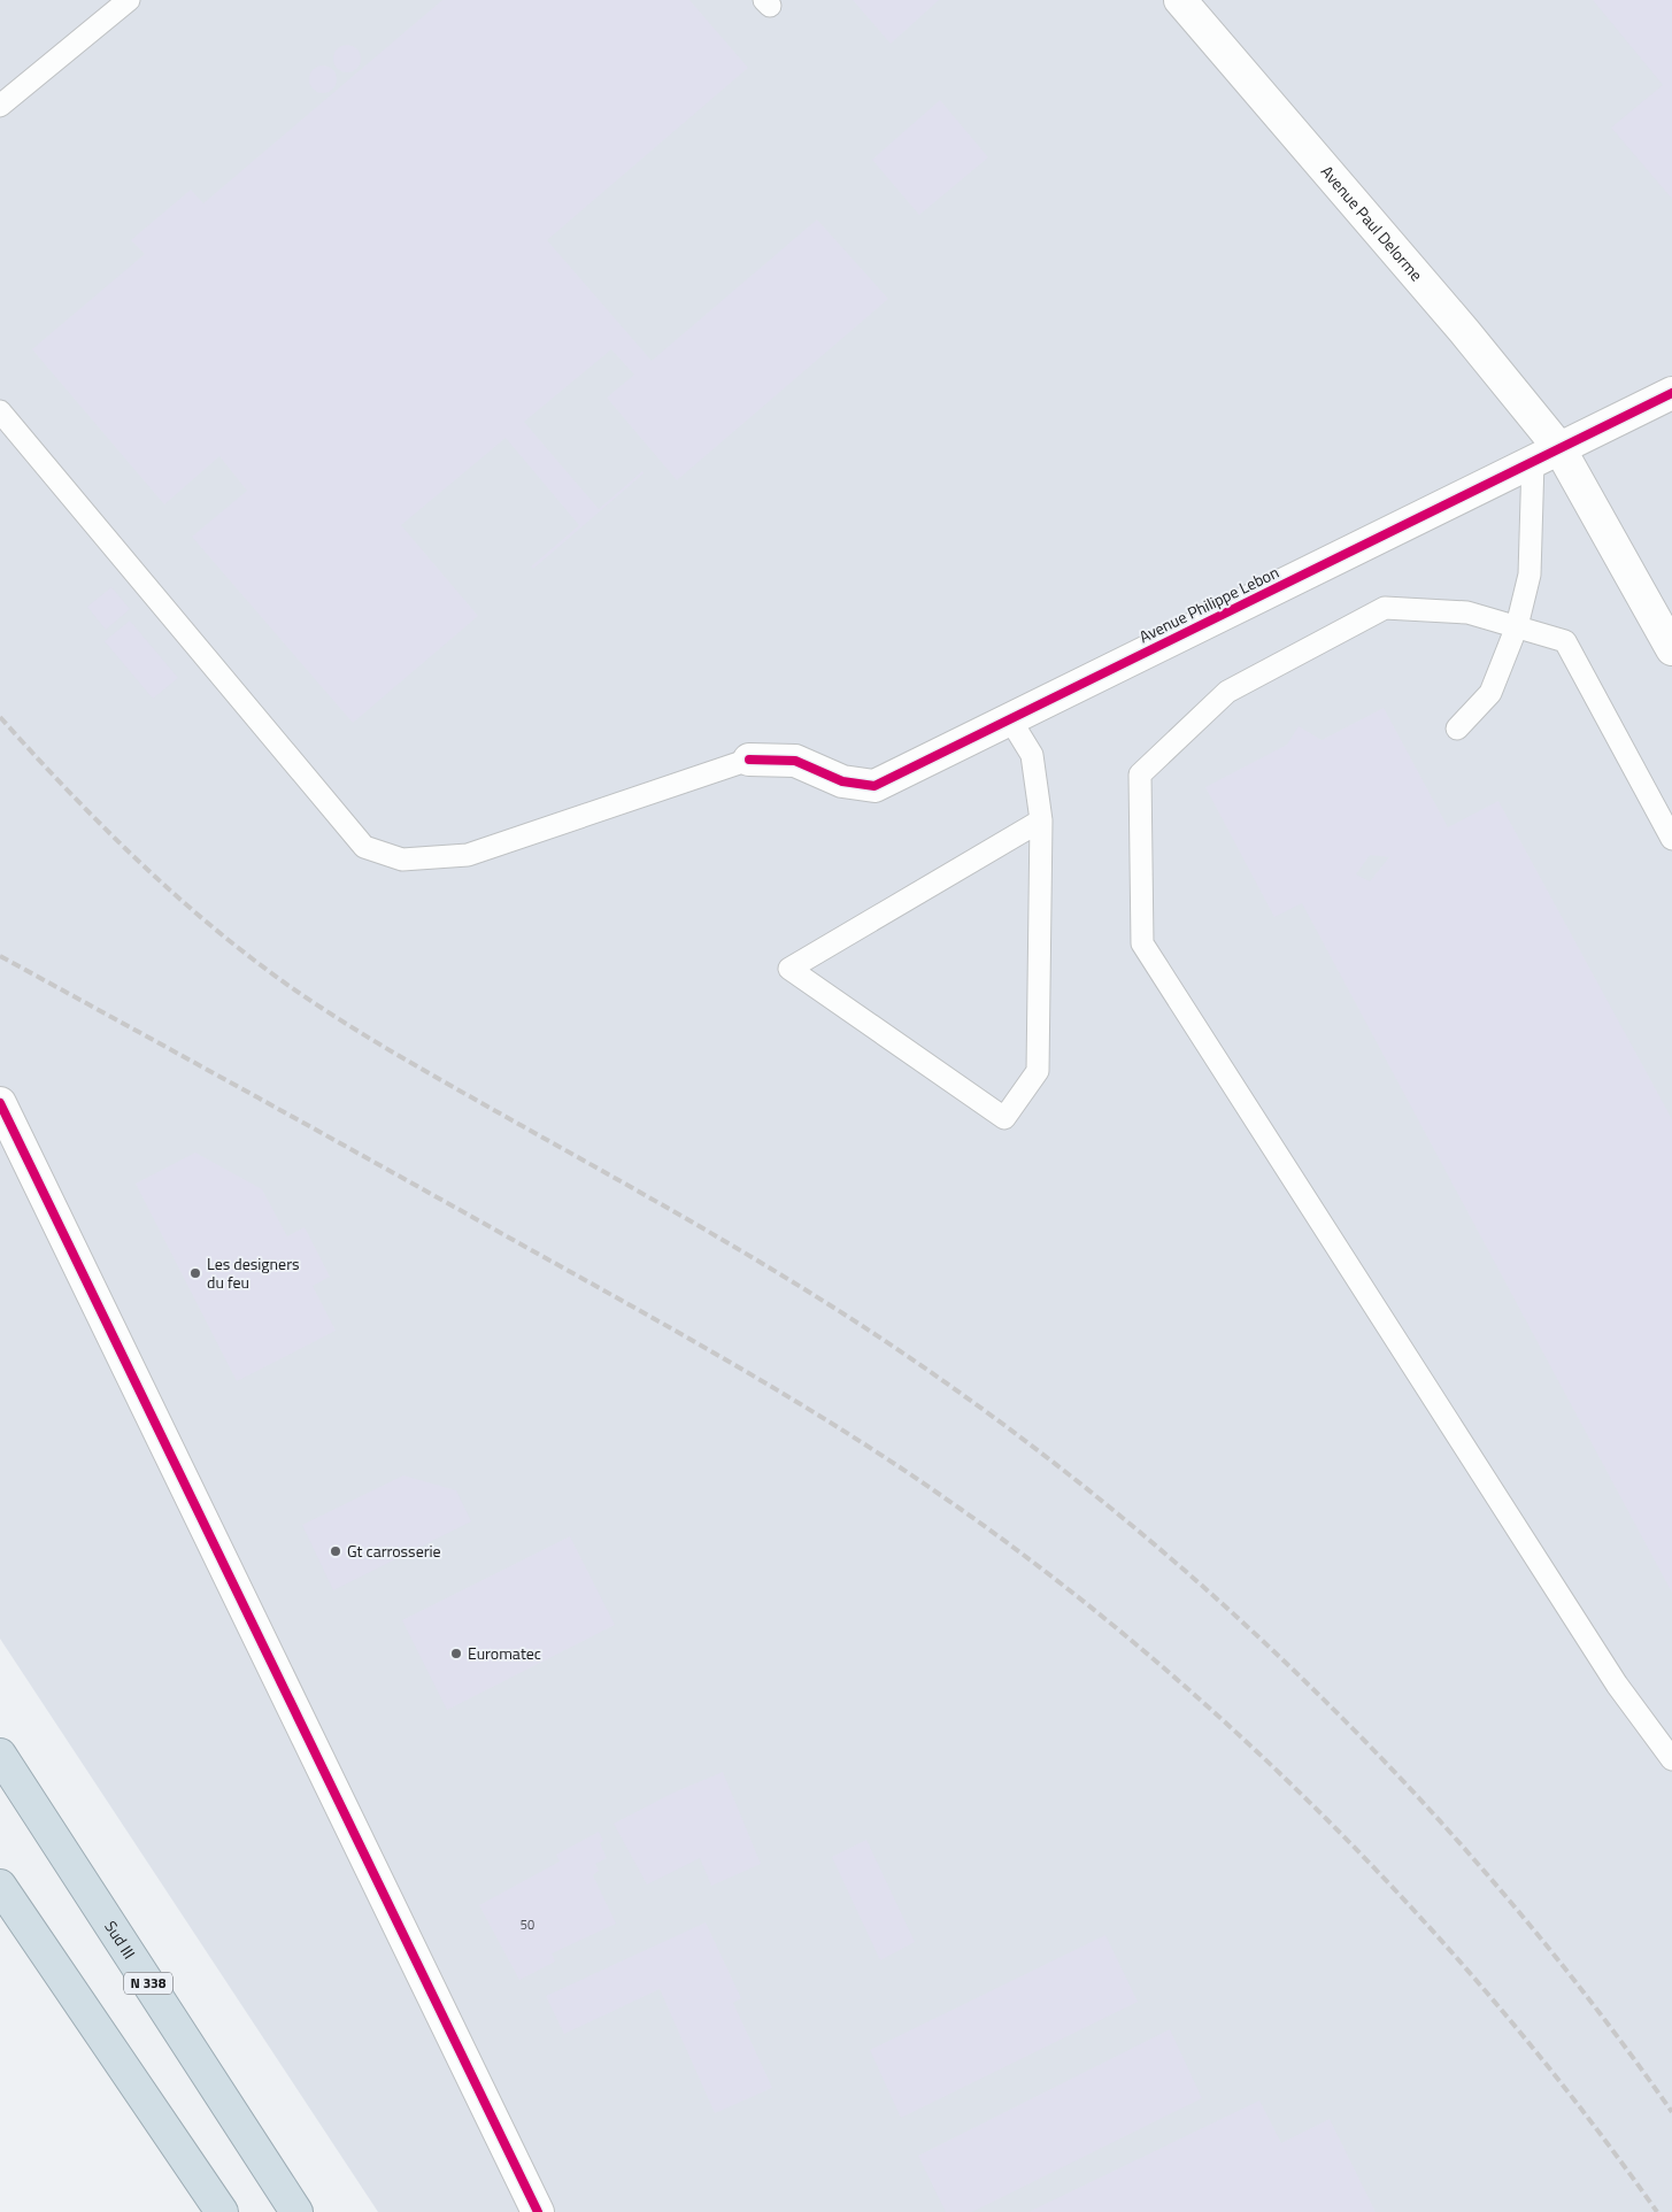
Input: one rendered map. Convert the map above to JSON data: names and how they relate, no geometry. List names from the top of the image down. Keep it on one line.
{"streets":{"highway":["Sud III","N 338"],"street":["Avenue Paul Delorme","Avenue Philippe Lebon"]},"crossings":[["Avenue Paul Delorme","Avenue Philippe Lebon"]],"places":["Les designers du feu","Gt carrosserie","Euromatec"],"house_numbers":["50"]}
